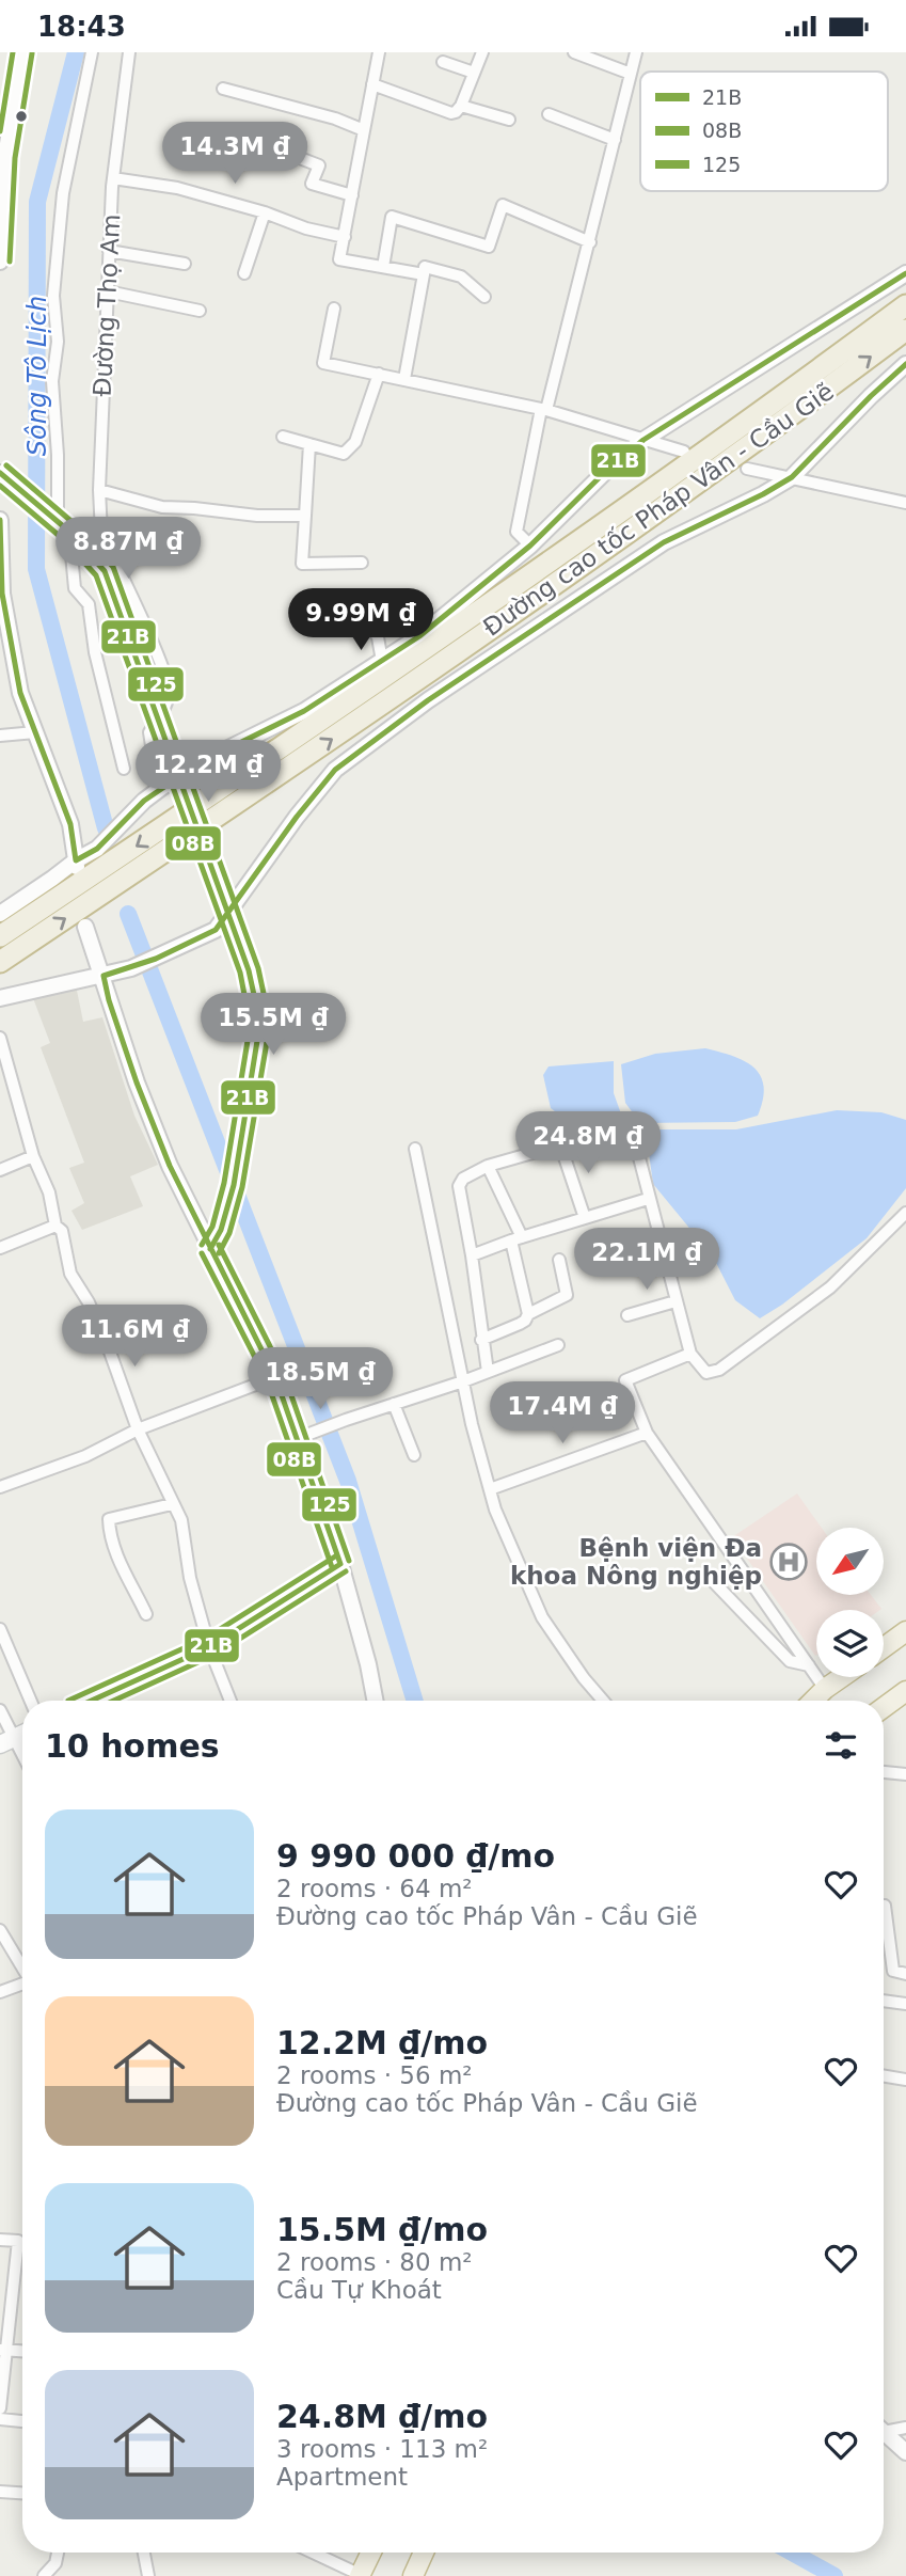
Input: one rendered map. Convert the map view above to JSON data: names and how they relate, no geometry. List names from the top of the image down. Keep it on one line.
{"streets":{"highway":["Đường cao tốc Pháp Vân - Cầu Giẽ"],"street":["Đường Thọ Am"]},"water":["Sông Tô Lịch"],"places":{"hospital":["Bệnh viện Đa khoa Nông nghiệp"]},"lines":["transit line 125","transit line 08B","transit line 21B"],"legend":["21B","08B","125"],"north":"bottom left","page":{"status":"18:43","price":["14.3M ₫","8.87M ₫","9.99M ₫","12.2M ₫","15.5M ₫","24.8M ₫","22.1M ₫","11.6M ₫","18.5M ₫","17.4M ₫"],"heading":"10 homes","list":[{"name":"9 990 000 ₫/mo","note":"2 rooms · 64 m² · Đường cao tốc Pháp Vân - Cầu Giẽ"},{"name":"12.2M ₫/mo","note":"2 rooms · 56 m² · Đường cao tốc Pháp Vân - Cầu Giẽ"},{"name":"15.5M ₫/mo","note":"2 rooms · 80 m² · Cầu Tự Khoát"},{"name":"24.8M ₫/mo","note":"3 rooms · 113 m² · Apartment"}]}}
